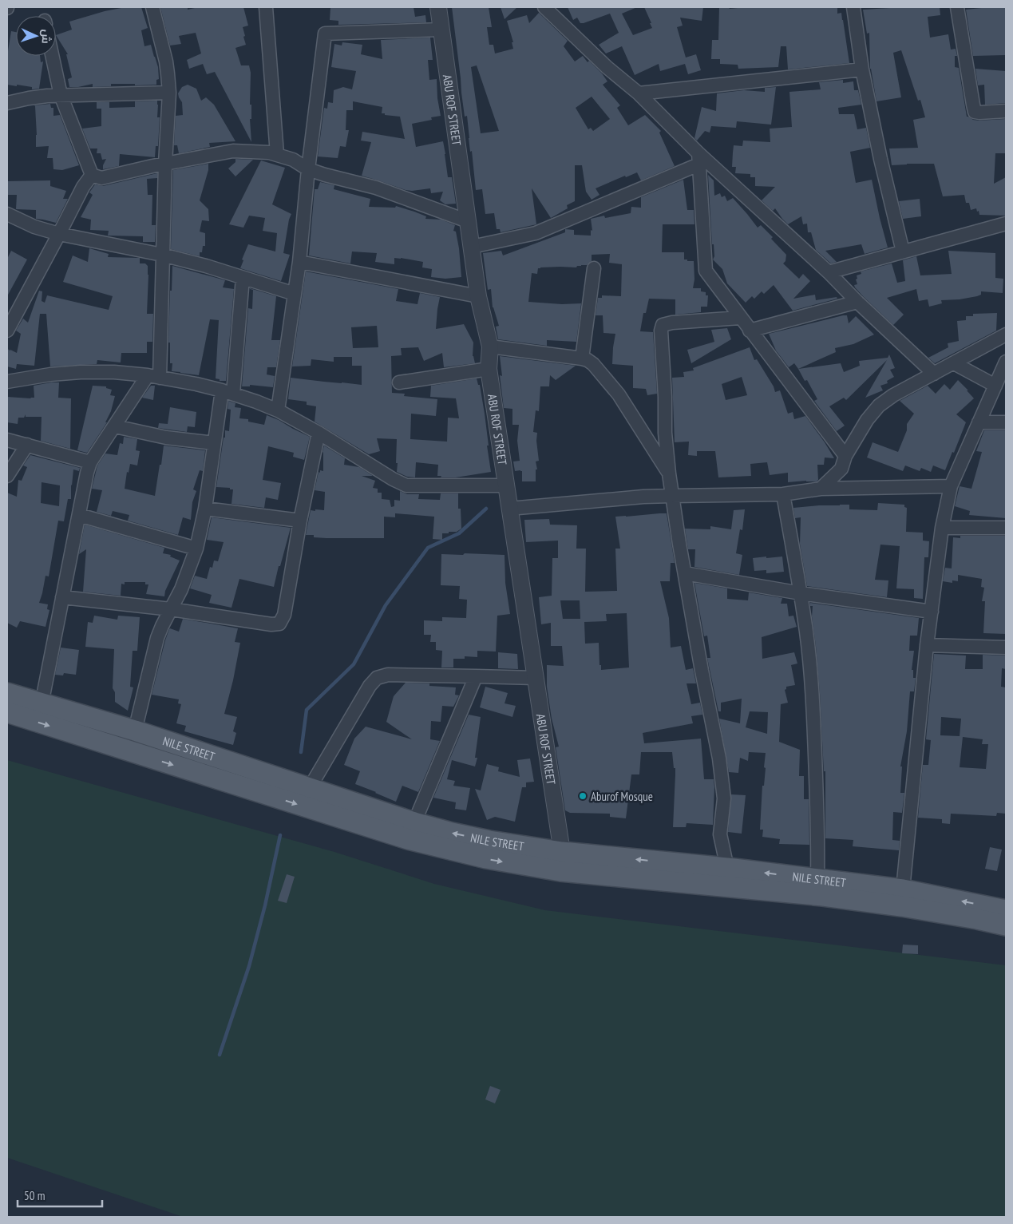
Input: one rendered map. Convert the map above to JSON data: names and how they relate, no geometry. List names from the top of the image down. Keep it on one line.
{"streets":{"main road":["NILE STREET"],"street":["ABU ROF STREET"]},"crossings":[["ABU ROF STREET","NILE STREET"]],"places":["Aburof Mosque"],"scale_bar":"50 m","north":"right"}
